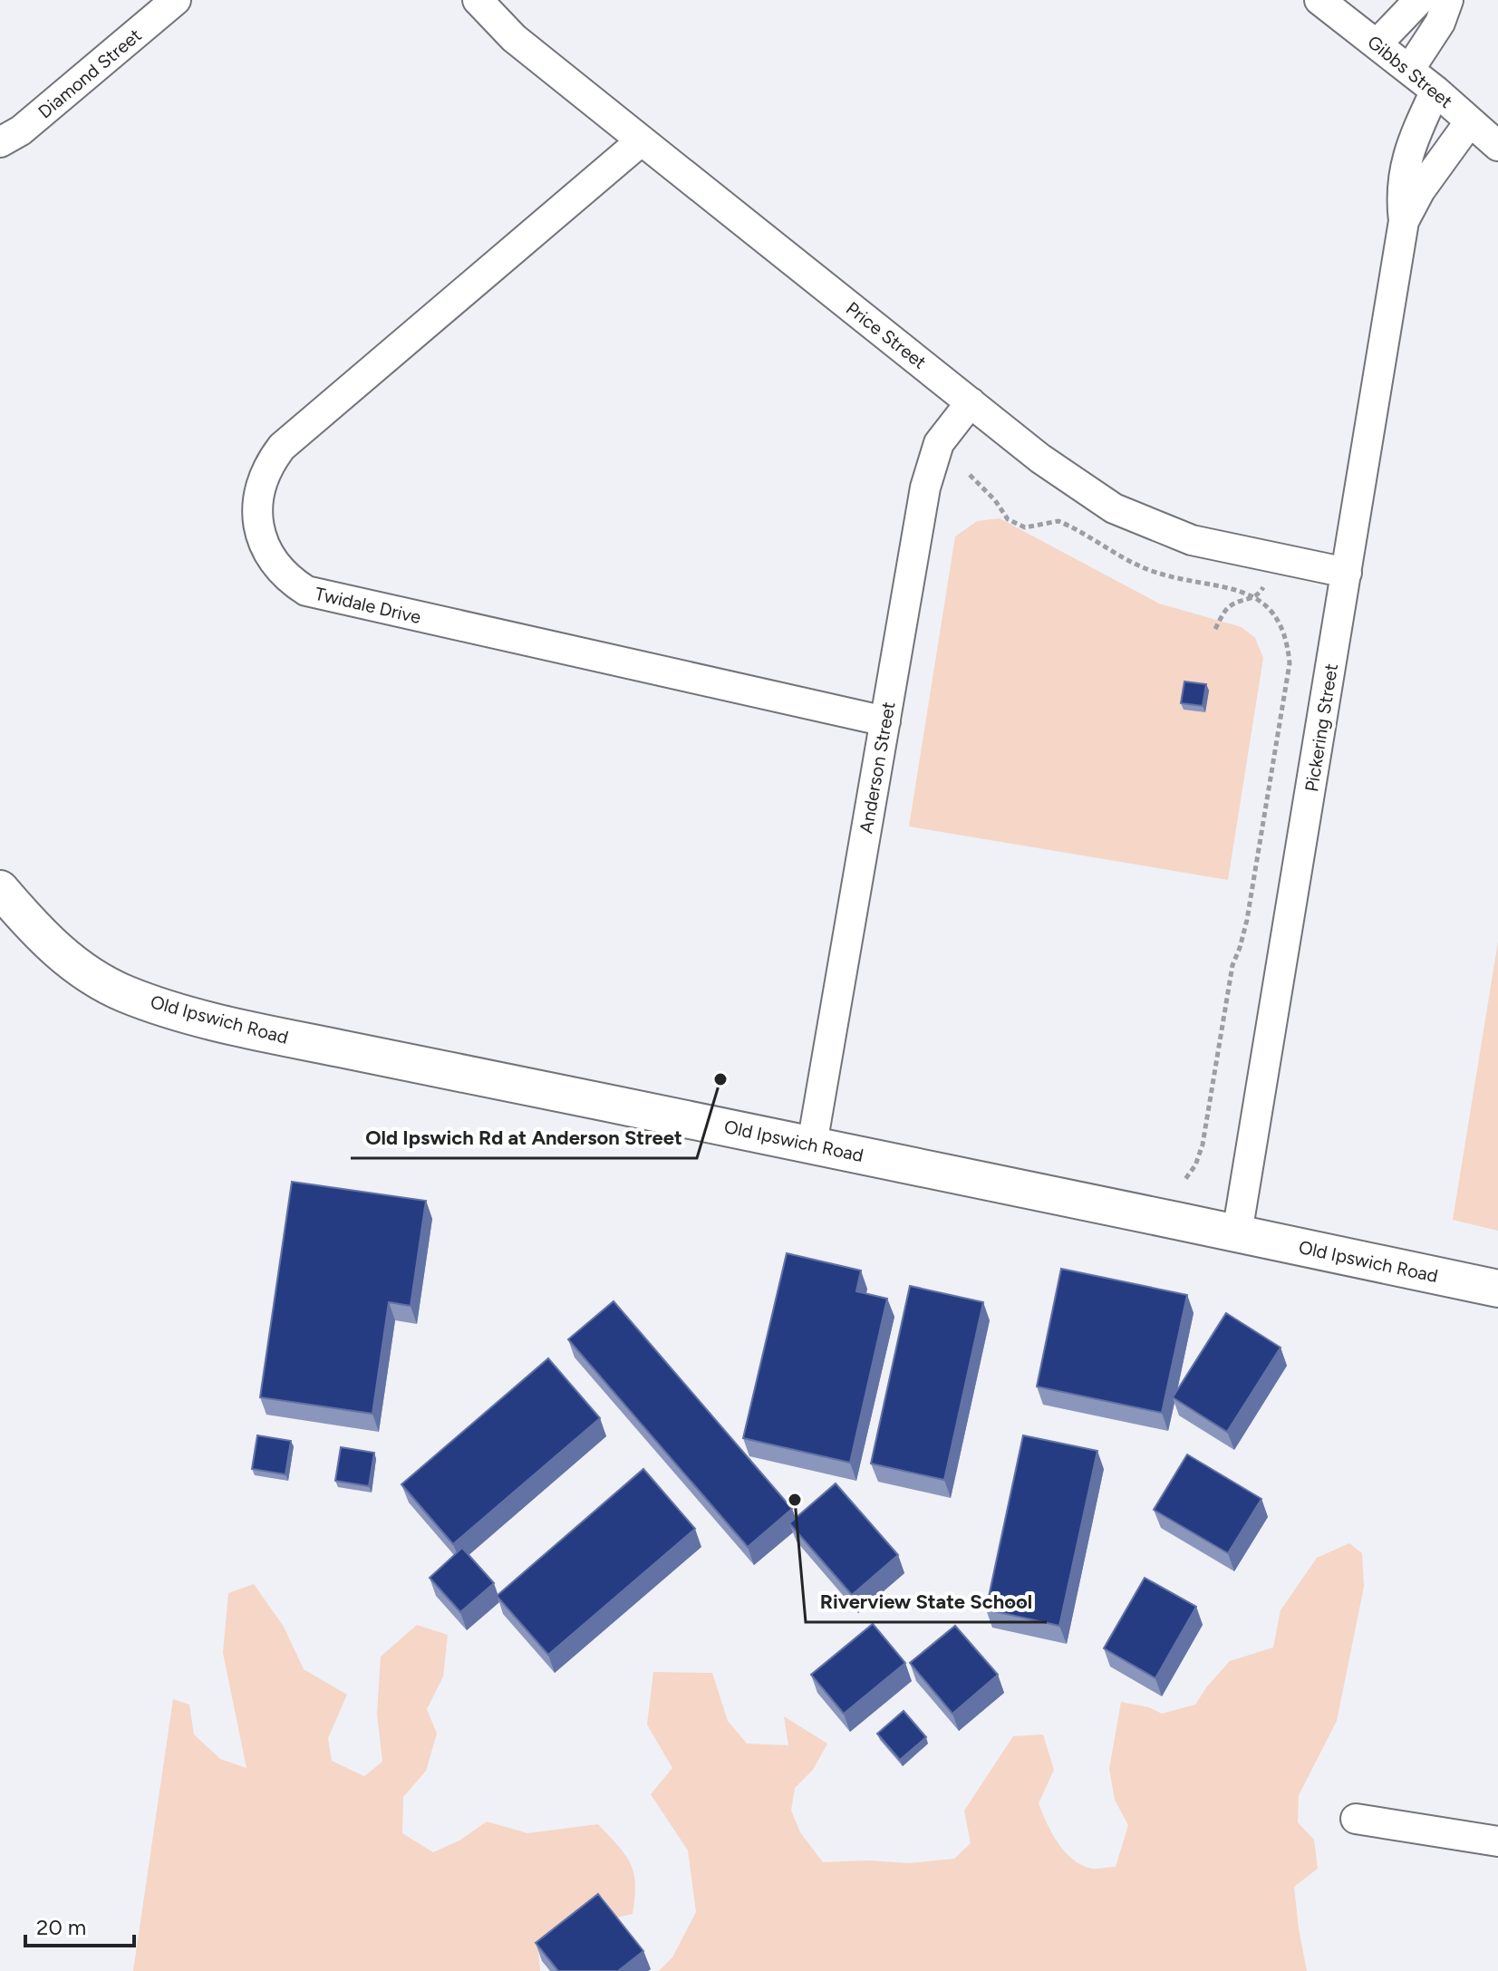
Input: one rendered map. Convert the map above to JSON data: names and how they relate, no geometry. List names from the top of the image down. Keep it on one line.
{"streets":{"street":["Gibbs Street","Diamond Street","Price Street","Twidale Drive","Pickering Street","Anderson Street","Old Ipswich Road"]},"crossings":[["Gibbs Street","Pickering Street"],["Price Street","Twidale Drive"],["Price Street","Pickering Street"],["Price Street","Anderson Street"],["Twidale Drive","Anderson Street"],["Pickering Street","Old Ipswich Road"],["Anderson Street","Old Ipswich Road"]],"places":["Old Ipswich Rd at Anderson Street","Riverview State School"],"scale_bar":"20 m"}
